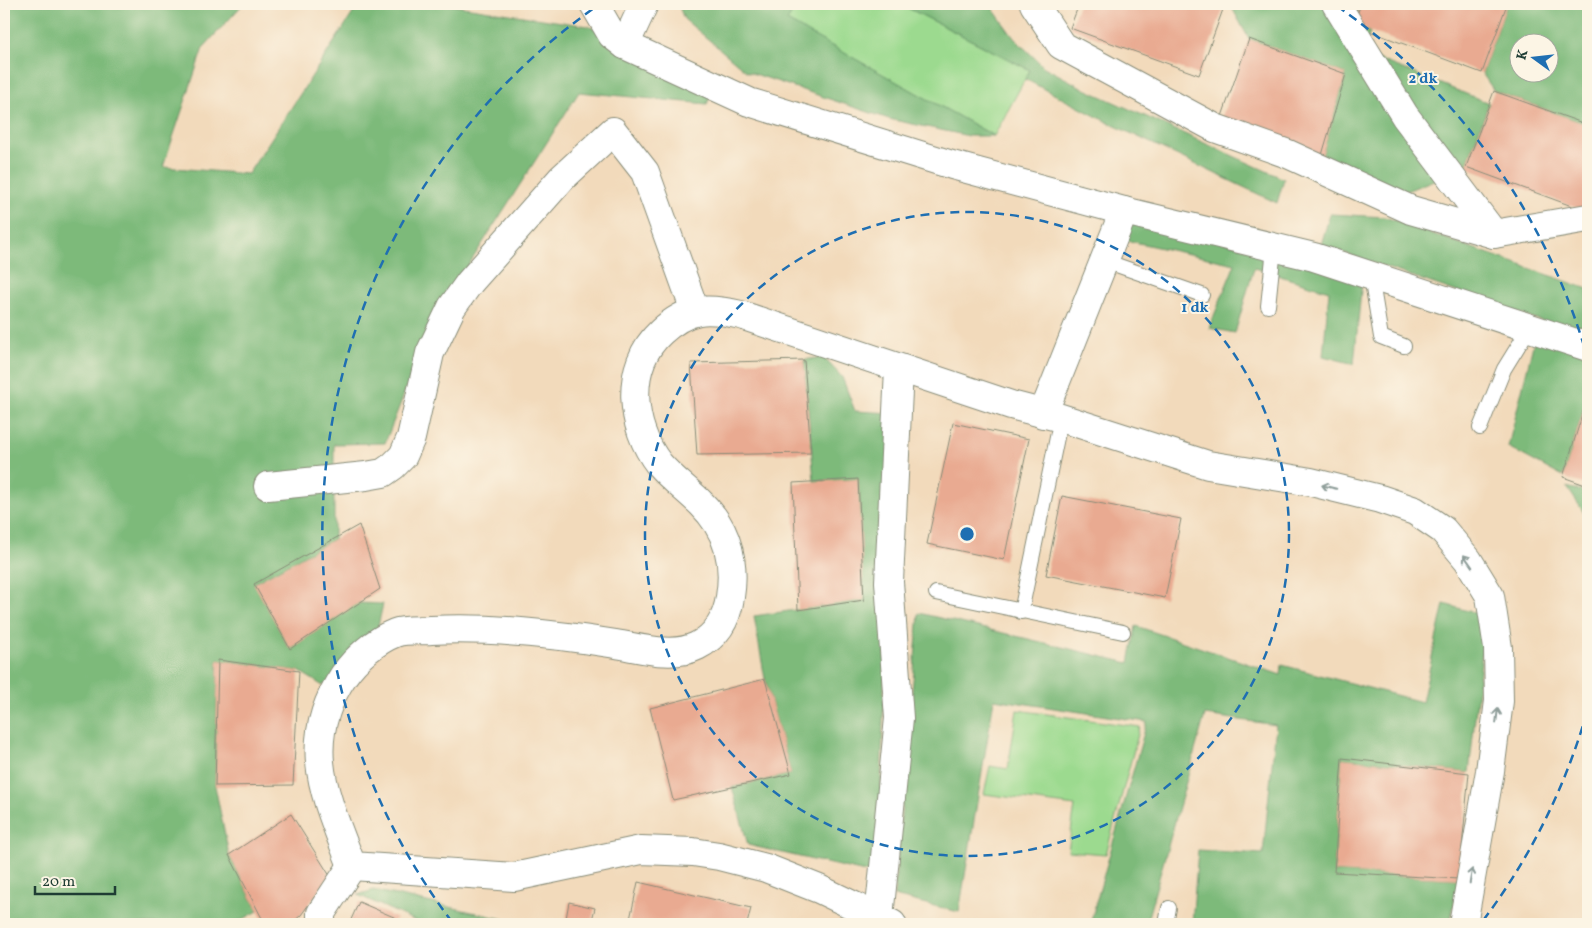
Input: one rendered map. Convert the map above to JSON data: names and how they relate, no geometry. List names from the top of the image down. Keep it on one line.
{"scale_bar":"20 m","north":"left","rings":["2 dk","1 dk"]}
